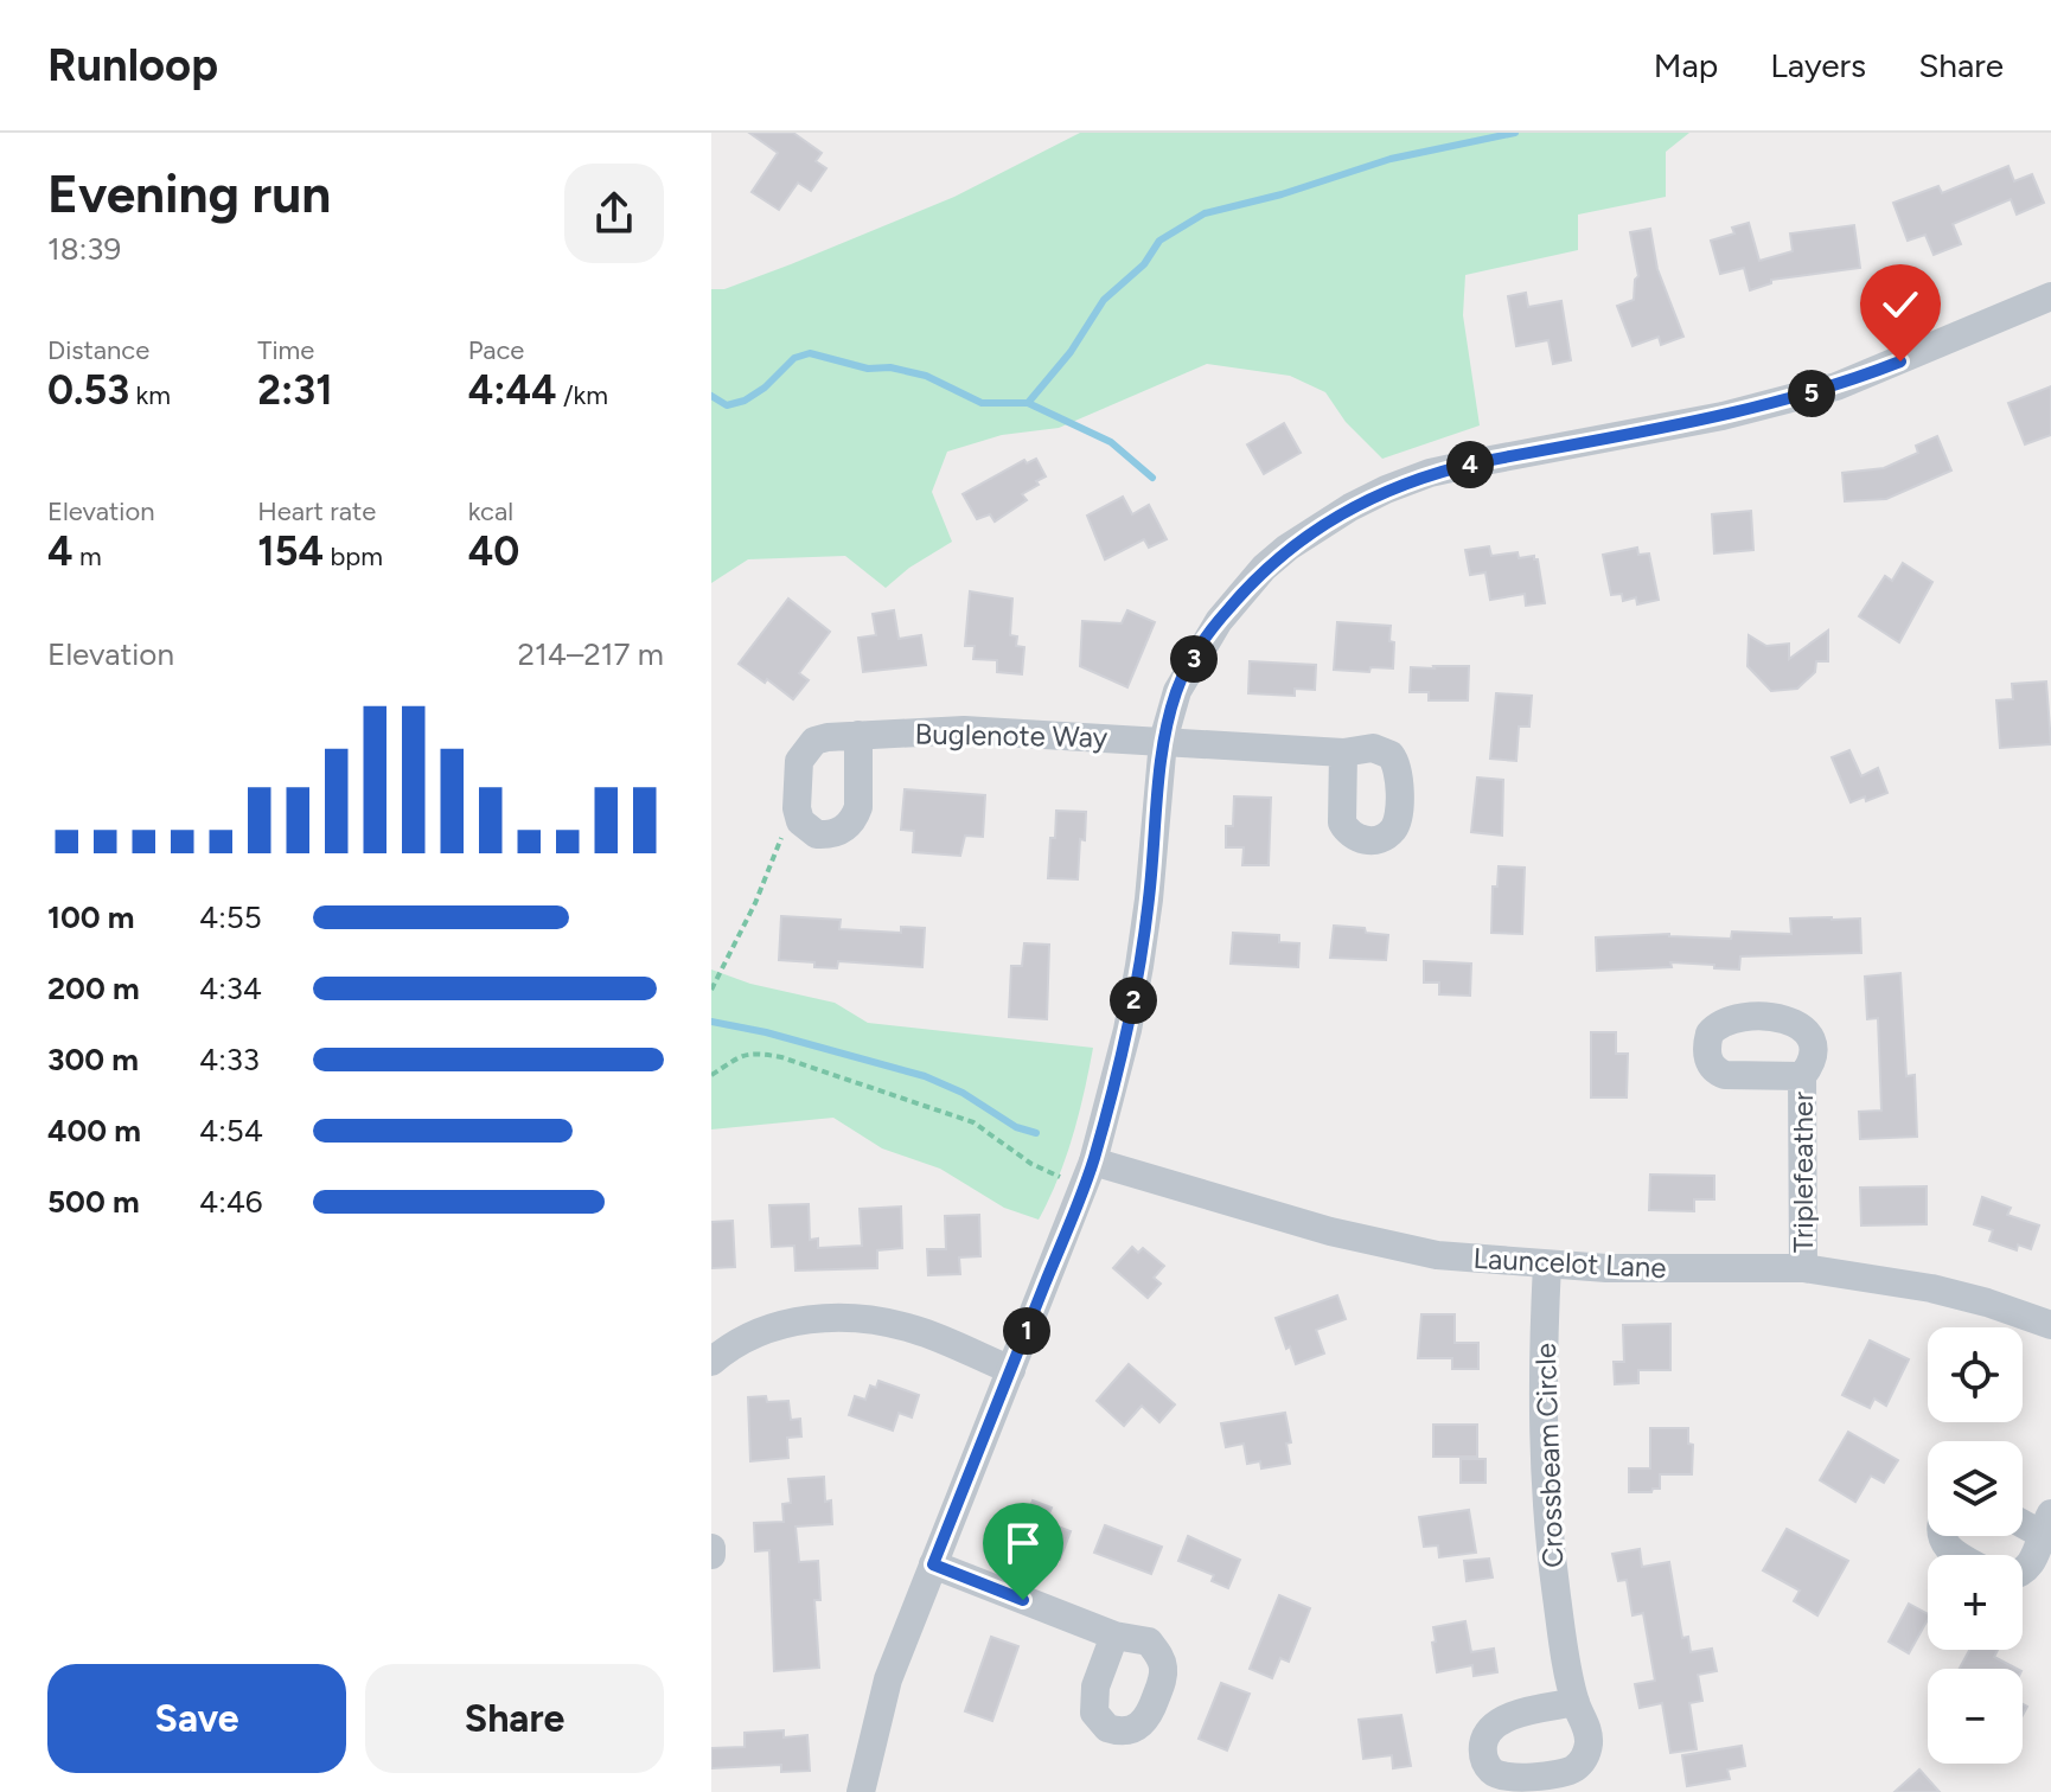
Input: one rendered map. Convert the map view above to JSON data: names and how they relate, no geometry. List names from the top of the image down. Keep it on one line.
{"streets":{"street":["Buglenote Way","Triplefeather","Launcelot Lane","Crossbeam Circle"]},"crossings":[["Triplefeather","Launcelot Lane"],["Launcelot Lane","Crossbeam Circle"]],"page":{"header":"Runloop","nav":["Map","Layers","Share"],"heading":["Evening run","18:39"],"stats":[["Distance","0.53 km"],["Time","2:31"],["Pace","4:44 /km"],["Elevation","4 m"],["Heart rate","154 bpm"],["kcal","40"]],"pins":["5","4","3","2","1"],"chart":["Elevation","214–217 m"],"list":[{"name":"100 m","note":"4:55"},{"name":"200 m","note":"4:34"},{"name":"300 m","note":"4:33"},{"name":"400 m","note":"4:54"},{"name":"500 m","note":"4:46"}],"map_buttons":["+","−"],"buttons":["Save","Share"]}}
